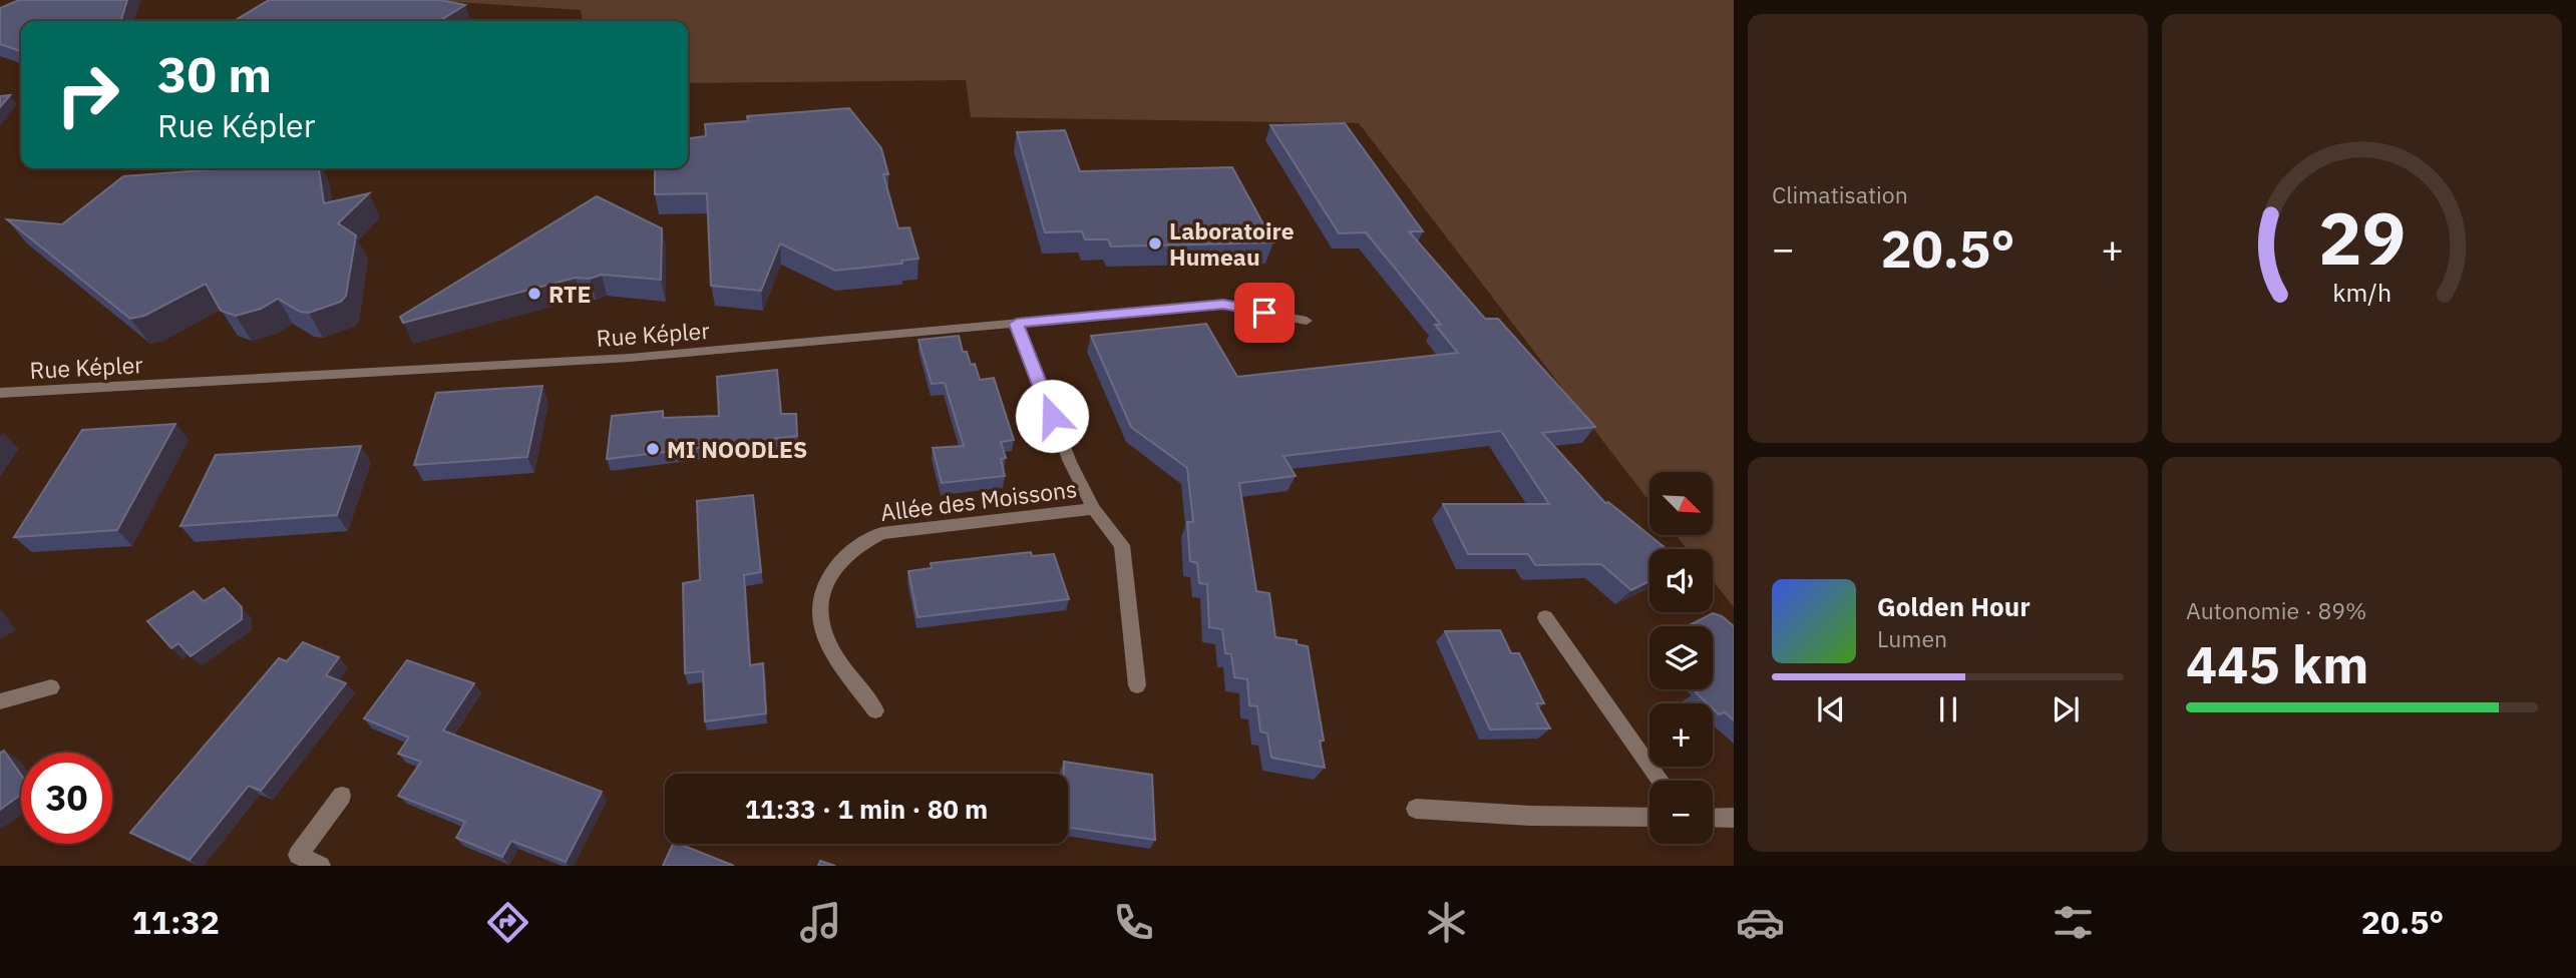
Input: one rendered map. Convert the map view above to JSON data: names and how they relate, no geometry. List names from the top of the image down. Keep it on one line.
{"streets":{"street":["Rue Képler","Allée des Moissons"]},"places":["Laboratoire Humeau","RTE","MI NOODLES"],"north":"bottom right","page":{"tile":["Climatisation",["Autonomie · 89%","445 km"]],"turn":["30 m","Rue Képler"],"heat":["−","20.5°","+"],"map_buttons":["+","−"],"song":["Golden Hour","Lumen"],"limit":"30","trip":"11:33 · 1 min · 80 m","tabs":["11:32","20.5°"],"gauge":["29","km/h"]}}
